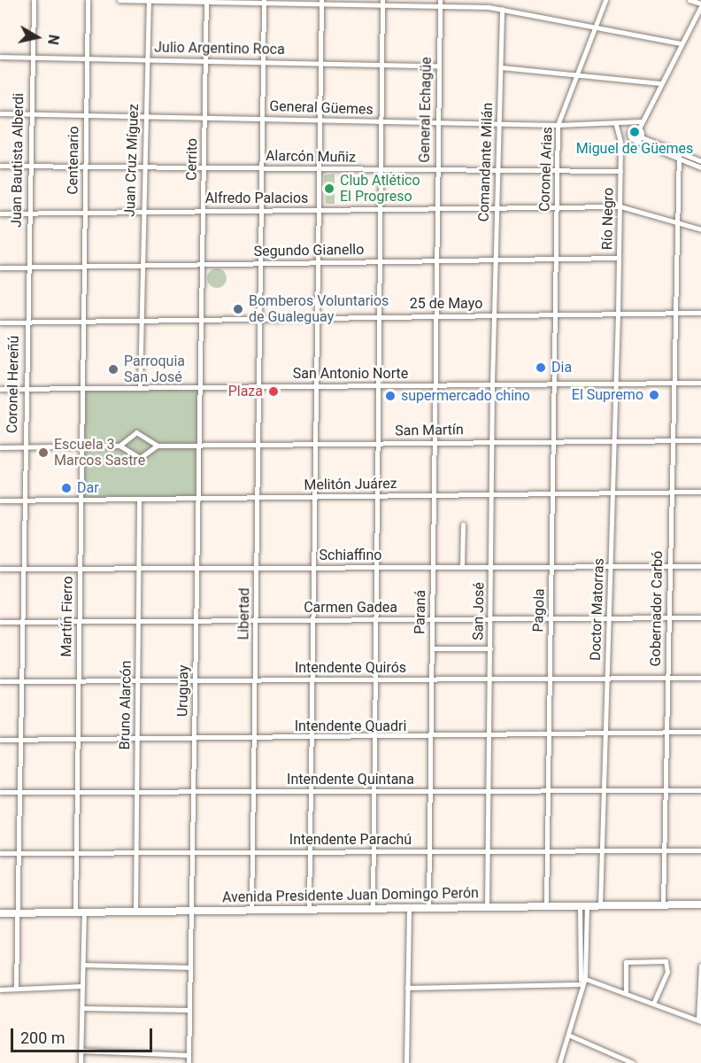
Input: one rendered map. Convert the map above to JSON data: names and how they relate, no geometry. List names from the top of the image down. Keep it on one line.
{"streets":{"highway":["Avenida Presidente Juan Domingo Perón"],"street":["Julio Argentino Roca","General Güemes","General Echagüe","Alarcón Muñiz","Cerrito","Juan Bautista Alberdi","Centenario","Juan Cruz Míguez","Comandante Milán","Coronel Arias","Alfredo Palacios","Río Negro","Segundo Gianello","25 de Mayo","San Antonio Norte","Coronel Hereñú","San Martín","Melitón Juárez","Schiaffino","Carmen Gadea","Gobernador Carbó","Doctor Matorras","Pagola","San José","Paraná","Libertad","Martín Fierro","Intendente Quirós","Uruguay","Bruno Alarcón","Intendente Quadri","Intendente Quintana","Intendente Parachú"]},"crossings":[["Julio Argentino Roca","General Echagüe"],["Julio Argentino Roca","Cerrito"],["Julio Argentino Roca","Juan Bautista Alberdi"],["Julio Argentino Roca","Centenario"],["Julio Argentino Roca","Juan Cruz Míguez"],["Julio Argentino Roca","Libertad"],["General Güemes","General Echagüe"],["General Güemes","Cerrito"],["General Güemes","Juan Bautista Alberdi"],["General Güemes","Centenario"],["General Güemes","Juan Cruz Míguez"],["General Güemes","Comandante Milán"],["General Güemes","Coronel Arias"],["General Güemes","Río Negro"],["General Güemes","Libertad"],["General Echagüe","Alarcón Muñiz"],["General Echagüe","Alfredo Palacios"],["General Echagüe","Segundo Gianello"],["General Echagüe","25 de Mayo"],["General Echagüe","Paraná"],["Alarcón Muñiz","Cerrito"],["Alarcón Muñiz","Juan Bautista Alberdi"],["Alarcón Muñiz","Centenario"],["Alarcón Muñiz","Juan Cruz Míguez"],["Alarcón Muñiz","Comandante Milán"],["Alarcón Muñiz","Coronel Arias"],["Alarcón Muñiz","Río Negro"],["Alarcón Muñiz","Libertad"],["Cerrito","Alfredo Palacios"],["Cerrito","Segundo Gianello"],["Cerrito","25 de Mayo"],["Cerrito","Uruguay"],["Juan Bautista Alberdi","Alfredo Palacios"],["Juan Bautista Alberdi","Segundo Gianello"],["Juan Bautista Alberdi","25 de Mayo"],["Juan Bautista Alberdi","Coronel Hereñú"],["Centenario","Alfredo Palacios"],["Centenario","Segundo Gianello"],["Centenario","25 de Mayo"],["Centenario","Martín Fierro"],["Juan Cruz Míguez","Alfredo Palacios"],["Juan Cruz Míguez","Segundo Gianello"],["Juan Cruz Míguez","25 de Mayo"],["Comandante Milán","Alfredo Palacios"],["Comandante Milán","Segundo Gianello"],["Comandante Milán","25 de Mayo"],["Comandante Milán","San José"],["Coronel Arias","Alfredo Palacios"],["Coronel Arias","Segundo Gianello"],["Coronel Arias","25 de Mayo"],["Coronel Arias","Pagola"],["Alfredo Palacios","Río Negro"],["Alfredo Palacios","Gobernador Carbó"],["Alfredo Palacios","Libertad"],["Río Negro","Segundo Gianello"],["Río Negro","25 de Mayo"],["Río Negro","Doctor Matorras"],["Segundo Gianello","Libertad"],["25 de Mayo","Coronel Hereñú"],["25 de Mayo","Gobernador Carbó"],["25 de Mayo","Doctor Matorras"],["25 de Mayo","Pagola"],["25 de Mayo","San José"],["25 de Mayo","Paraná"],["25 de Mayo","Libertad"],["25 de Mayo","Martín Fierro"],["25 de Mayo","Uruguay"],["San Antonio Norte","Coronel Hereñú"],["San Antonio Norte","Gobernador Carbó"],["San Antonio Norte","Doctor Matorras"],["San Antonio Norte","Pagola"],["San Antonio Norte","San José"],["San Antonio Norte","Paraná"],["San Antonio Norte","Libertad"],["San Antonio Norte","Martín Fierro"],["San Antonio Norte","Uruguay"],["Coronel Hereñú","San Martín"],["Coronel Hereñú","Melitón Juárez"],["Coronel Hereñú","Schiaffino"],["Coronel Hereñú","Carmen Gadea"],["Coronel Hereñú","Intendente Quirós"],["Coronel Hereñú","Intendente Quadri"],["Coronel Hereñú","Intendente Quintana"],["Coronel Hereñú","Intendente Parachú"],["Coronel Hereñú","Avenida Presidente Juan Domingo Perón"],["San Martín","Gobernador Carbó"],["San Martín","Doctor Matorras"],["San Martín","Pagola"],["San Martín","San José"],["San Martín","Paraná"],["San Martín","Libertad"],["San Martín","Martín Fierro"],["San Martín","Uruguay"],["Melitón Juárez","Gobernador Carbó"],["Melitón Juárez","Doctor Matorras"],["Melitón Juárez","Pagola"],["Melitón Juárez","San José"],["Melitón Juárez","Paraná"],["Melitón Juárez","Libertad"],["Melitón Juárez","Martín Fierro"],["Melitón Juárez","Uruguay"],["Melitón Juárez","Bruno Alarcón"],["Schiaffino","Gobernador Carbó"],["Schiaffino","Doctor Matorras"],["Schiaffino","Pagola"],["Schiaffino","San José"],["Schiaffino","Paraná"],["Schiaffino","Libertad"],["Schiaffino","Martín Fierro"],["Schiaffino","Uruguay"],["Schiaffino","Bruno Alarcón"],["Carmen Gadea","Gobernador Carbó"],["Carmen Gadea","Doctor Matorras"],["Carmen Gadea","Pagola"],["Carmen Gadea","San José"],["Carmen Gadea","Paraná"],["Carmen Gadea","Libertad"],["Carmen Gadea","Martín Fierro"],["Carmen Gadea","Uruguay"],["Carmen Gadea","Bruno Alarcón"],["Gobernador Carbó","Intendente Quirós"],["Gobernador Carbó","Intendente Quadri"],["Gobernador Carbó","Intendente Quintana"],["Gobernador Carbó","Intendente Parachú"],["Gobernador Carbó","Avenida Presidente Juan Domingo Perón"],["Doctor Matorras","Intendente Quirós"],["Doctor Matorras","Intendente Quadri"],["Doctor Matorras","Intendente Quintana"],["Doctor Matorras","Intendente Parachú"],["Doctor Matorras","Avenida Presidente Juan Domingo Perón"],["Pagola","Intendente Quirós"],["Pagola","Intendente Quadri"],["Pagola","Intendente Quintana"],["Pagola","Intendente Parachú"],["Pagola","Avenida Presidente Juan Domingo Perón"],["San José","Intendente Quirós"],["San José","Intendente Quadri"],["San José","Intendente Quintana"],["San José","Intendente Parachú"],["San José","Avenida Presidente Juan Domingo Perón"],["Paraná","Intendente Quirós"],["Paraná","Intendente Quadri"],["Paraná","Intendente Quintana"],["Paraná","Intendente Parachú"],["Paraná","Avenida Presidente Juan Domingo Perón"],["Libertad","Intendente Quirós"],["Libertad","Intendente Quadri"],["Libertad","Intendente Quintana"],["Libertad","Intendente Parachú"],["Libertad","Avenida Presidente Juan Domingo Perón"],["Martín Fierro","Intendente Quirós"],["Martín Fierro","Intendente Quadri"],["Martín Fierro","Intendente Quintana"],["Martín Fierro","Intendente Parachú"],["Martín Fierro","Avenida Presidente Juan Domingo Perón"],["Intendente Quirós","Uruguay"],["Intendente Quirós","Bruno Alarcón"],["Uruguay","Intendente Quadri"],["Uruguay","Intendente Quintana"],["Uruguay","Intendente Parachú"],["Uruguay","Avenida Presidente Juan Domingo Perón"],["Bruno Alarcón","Intendente Quadri"],["Bruno Alarcón","Intendente Quintana"],["Bruno Alarcón","Intendente Parachú"],["Bruno Alarcón","Avenida Presidente Juan Domingo Perón"]],"places":["Miguel de Güemes","Club Atlético El Progreso","Bomberos Voluntarios de Gualeguay","Dia","Parroquia San José","Plaza","El Supremo","supermercado chino","Escuela 3 Marcos Sastre","Dar"],"scale_bar":"200 m","north":"right"}
